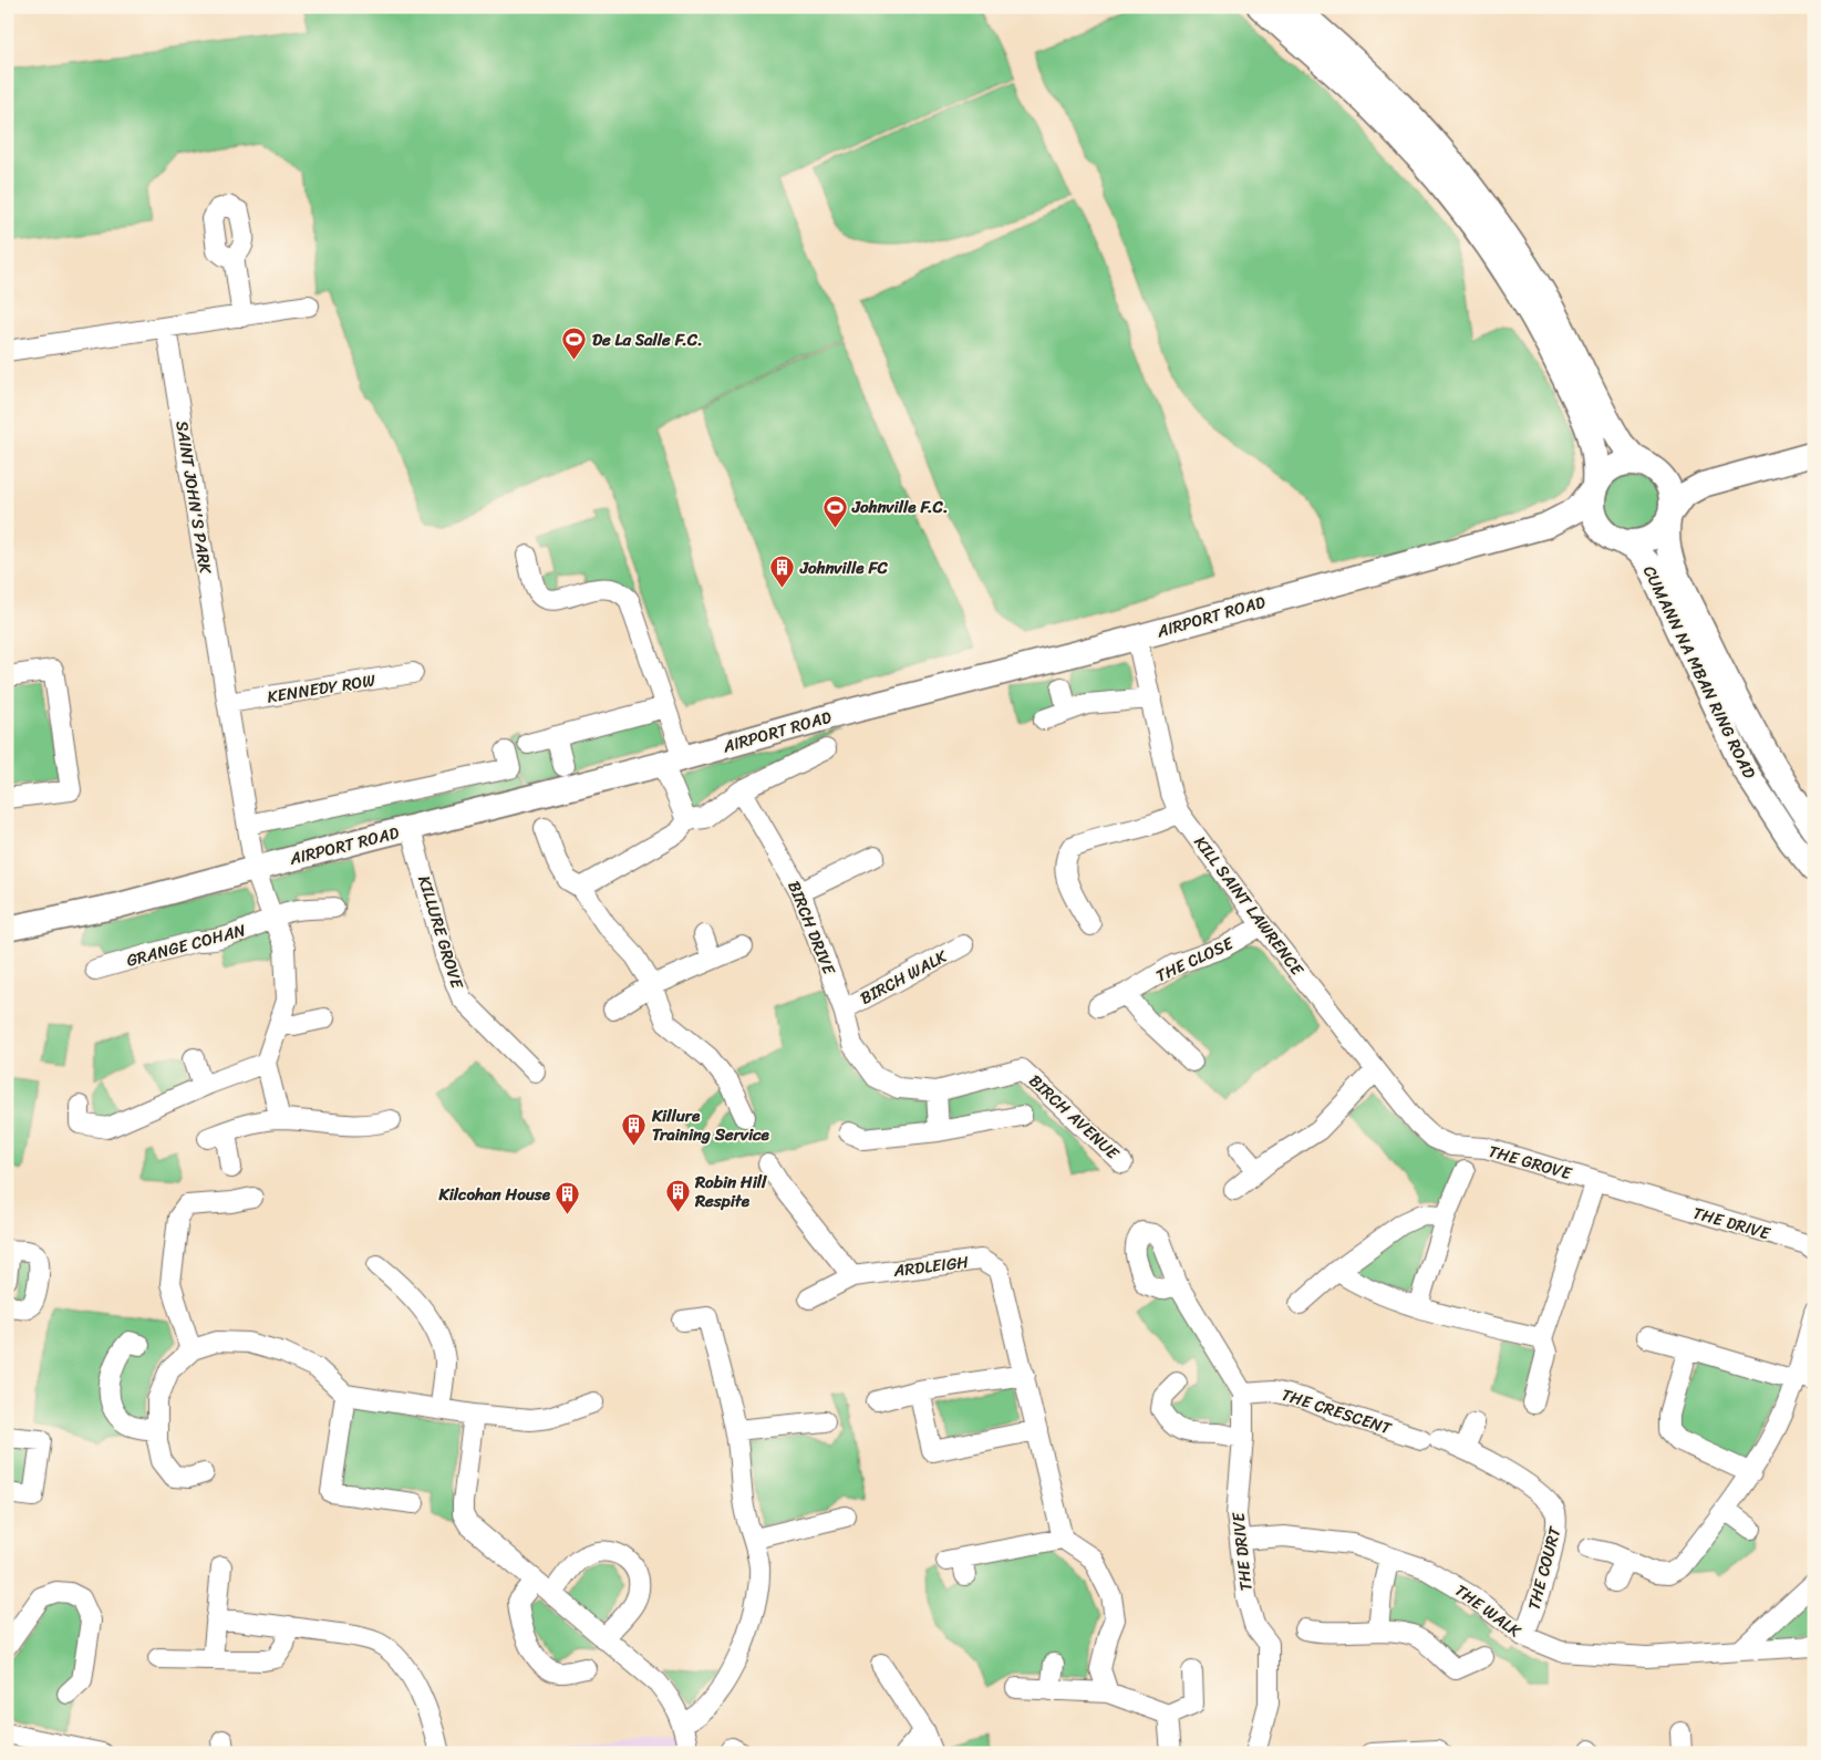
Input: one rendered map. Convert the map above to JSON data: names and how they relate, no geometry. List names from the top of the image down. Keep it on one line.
{"streets":{"main road":["AIRPORT ROAD","CUMANN NA MBAN RING ROAD"],"street":["SAINT JOHN'S PARK","KENNEDY ROW","KILL SAINT LAWRENCE","BIRCH DRIVE","KILLURE GROVE","GRANGE COHAN","THE CLOSE","BIRCH WALK","BIRCH AVENUE","THE GROVE","THE DRIVE","ARDLEIGH","THE CRESCENT","THE COURT","THE WALK"]},"crossings":[["SAINT JOHN'S PARK","AIRPORT ROAD"],["SAINT JOHN'S PARK","KENNEDY ROW"],["AIRPORT ROAD","CUMANN NA MBAN RING ROAD"],["AIRPORT ROAD","KILL SAINT LAWRENCE"],["AIRPORT ROAD","KILLURE GROVE"],["KILL SAINT LAWRENCE","THE CLOSE"],["KILL SAINT LAWRENCE","THE GROVE"],["BIRCH DRIVE","BIRCH WALK"],["BIRCH DRIVE","BIRCH AVENUE"],["BIRCH WALK","BIRCH AVENUE"],["THE GROVE","THE DRIVE"],["THE DRIVE","THE CRESCENT"],["THE DRIVE","THE WALK"],["THE CRESCENT","THE COURT"],["THE COURT","THE WALK"]],"places":{"sports":["De La Salle F.C.","Johnville F.C."],"building":["Johnville FC","Killure Training Service","Robin Hill Respite","Kilcohan House"]}}
